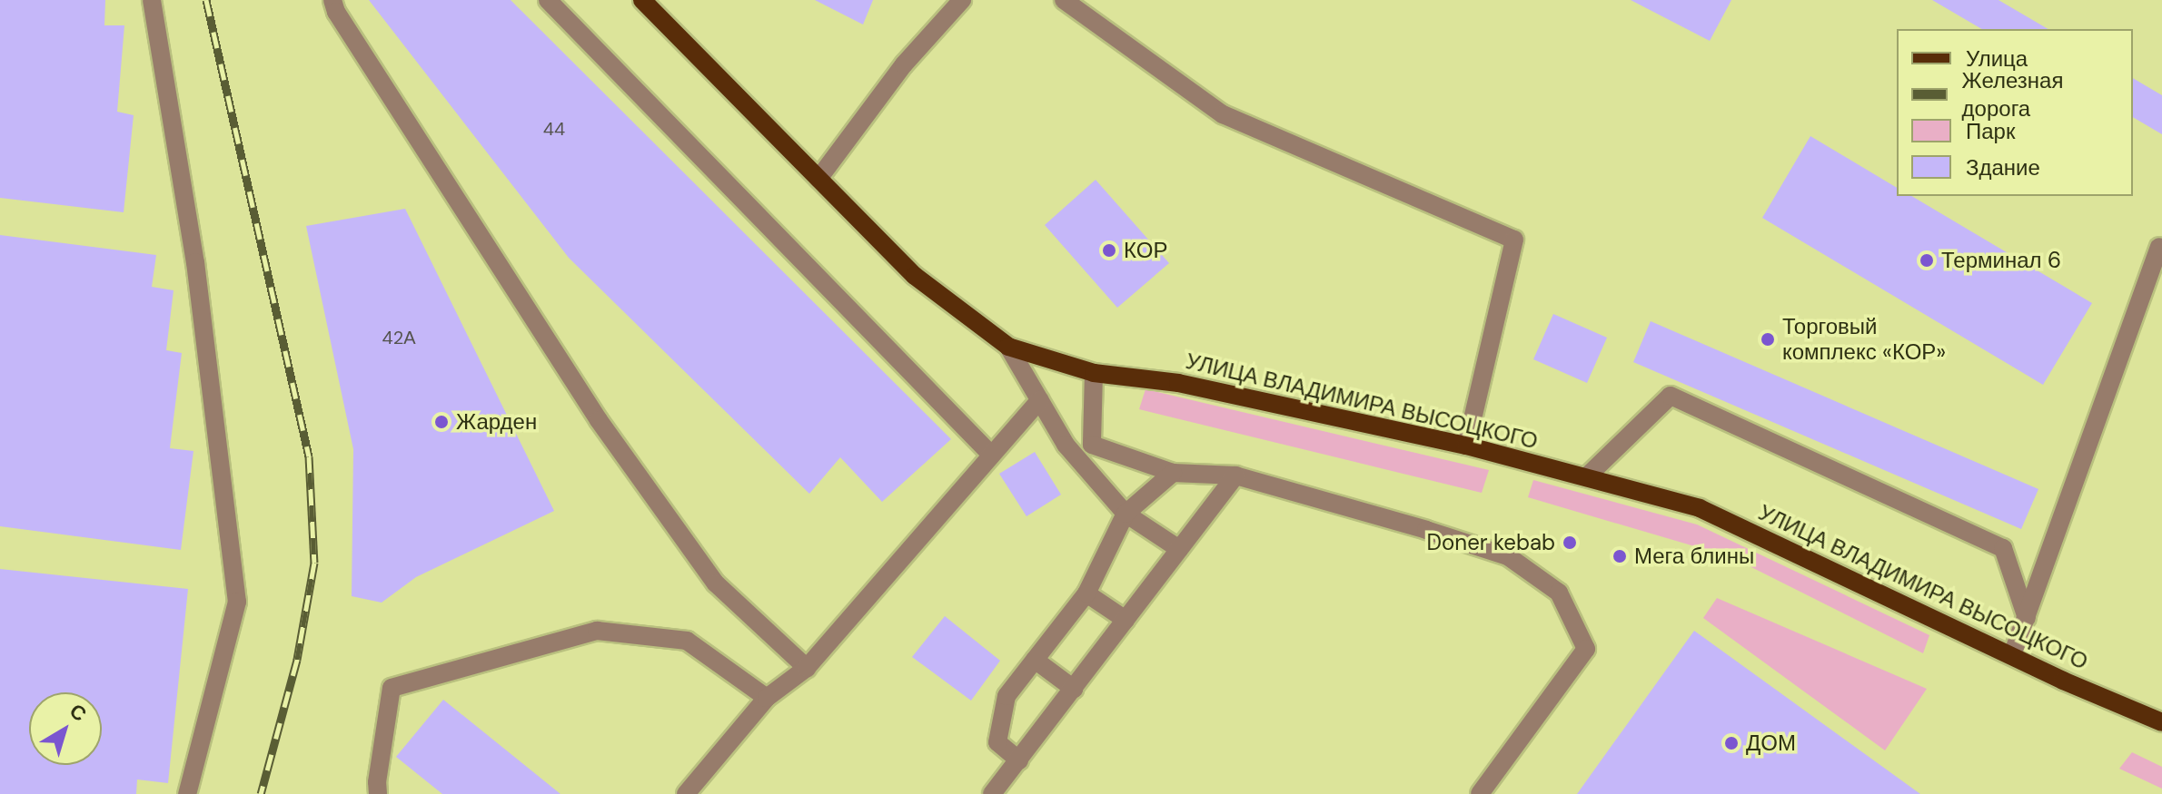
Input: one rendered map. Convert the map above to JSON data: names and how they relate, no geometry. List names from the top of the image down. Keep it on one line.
{"streets":{"main road":["УЛИЦА ВЛАДИМИРА ВЫСОЦКОГО"]},"places":["КОР","Терминал 6","Торговый комплекс «КОР»","Жарден","Doner kebab","Мега блины","ДОМ"],"house_numbers":["44","42А"],"legend":["Улица","Железная дорога","Парк","Здание"],"north":"top right"}
